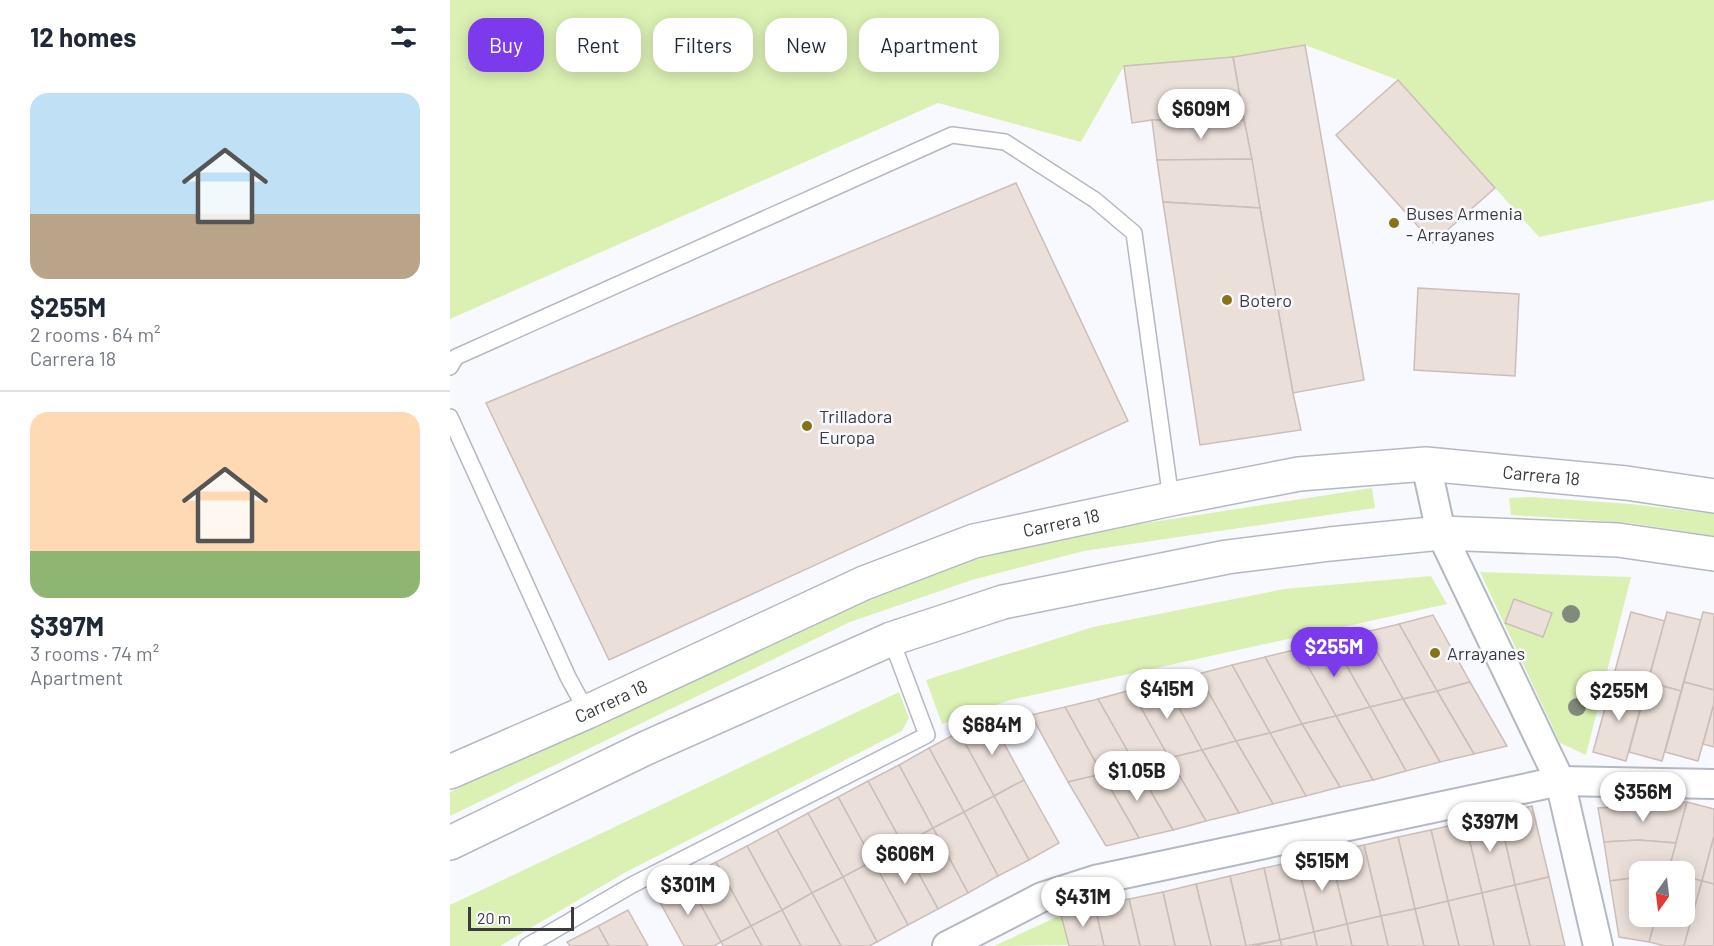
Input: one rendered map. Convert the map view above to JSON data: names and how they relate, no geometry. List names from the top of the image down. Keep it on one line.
{"streets":{"main road":["Carrera 18"]},"places":["Buses Armenia - Arrayanes","Botero","Trilladora Europa","Arrayanes"],"scale_bar":"20 m","north":"bottom","page":{"heading":"12 homes","chip":["Buy","Rent","Filters","New","Apartment"],"list":[{"name":"$255M","note":"2 rooms · 64 m² · Carrera 18"},{"name":"$397M","note":"3 rooms · 74 m² · Apartment"}],"price":["$609M","$255M","$415M","$255M","$684M","$1.05B","$356M","$397M","$606M","$515M","$301M","$431M"],"scale":"20 m"}}
